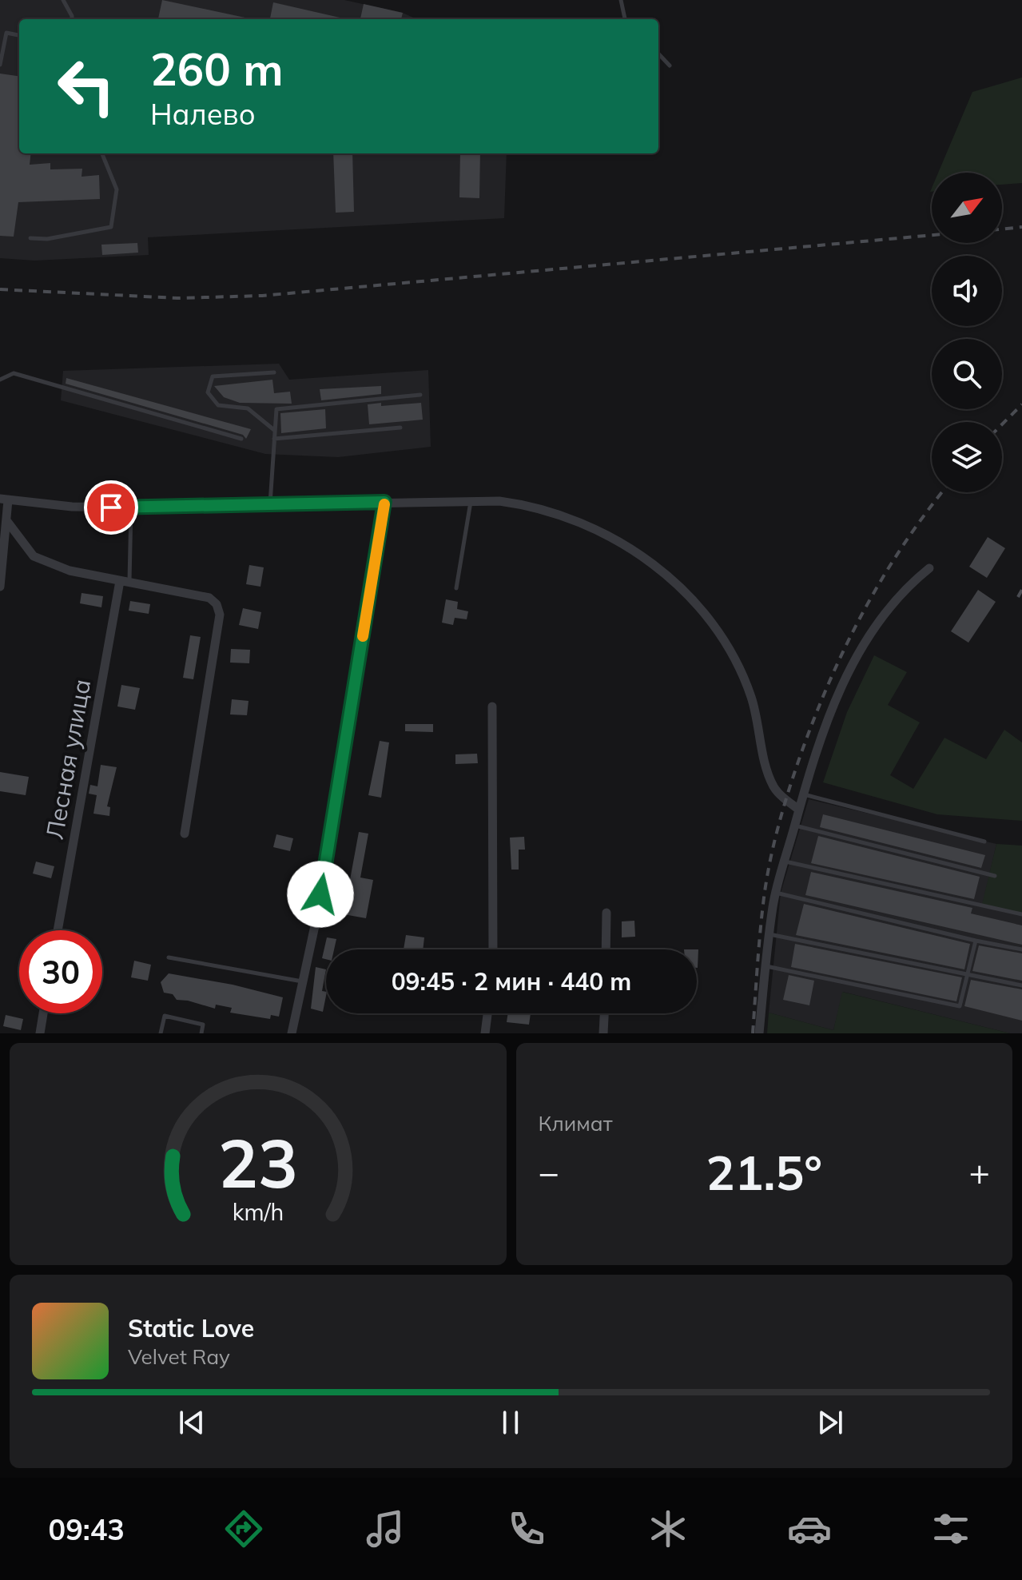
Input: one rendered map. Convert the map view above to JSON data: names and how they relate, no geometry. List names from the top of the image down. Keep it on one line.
{"streets":{"street":["Лесная улица"]},"north":"top right","page":{"turn":["260 m","Налево"],"limit":"30","trip":"09:45 · 2 мин · 440 m","tile":"Климат","heat":["−","21.5°","+"],"song":["Static Love","Velvet Ray"],"tabs":"09:43","gauge":["23","km/h"]}}
